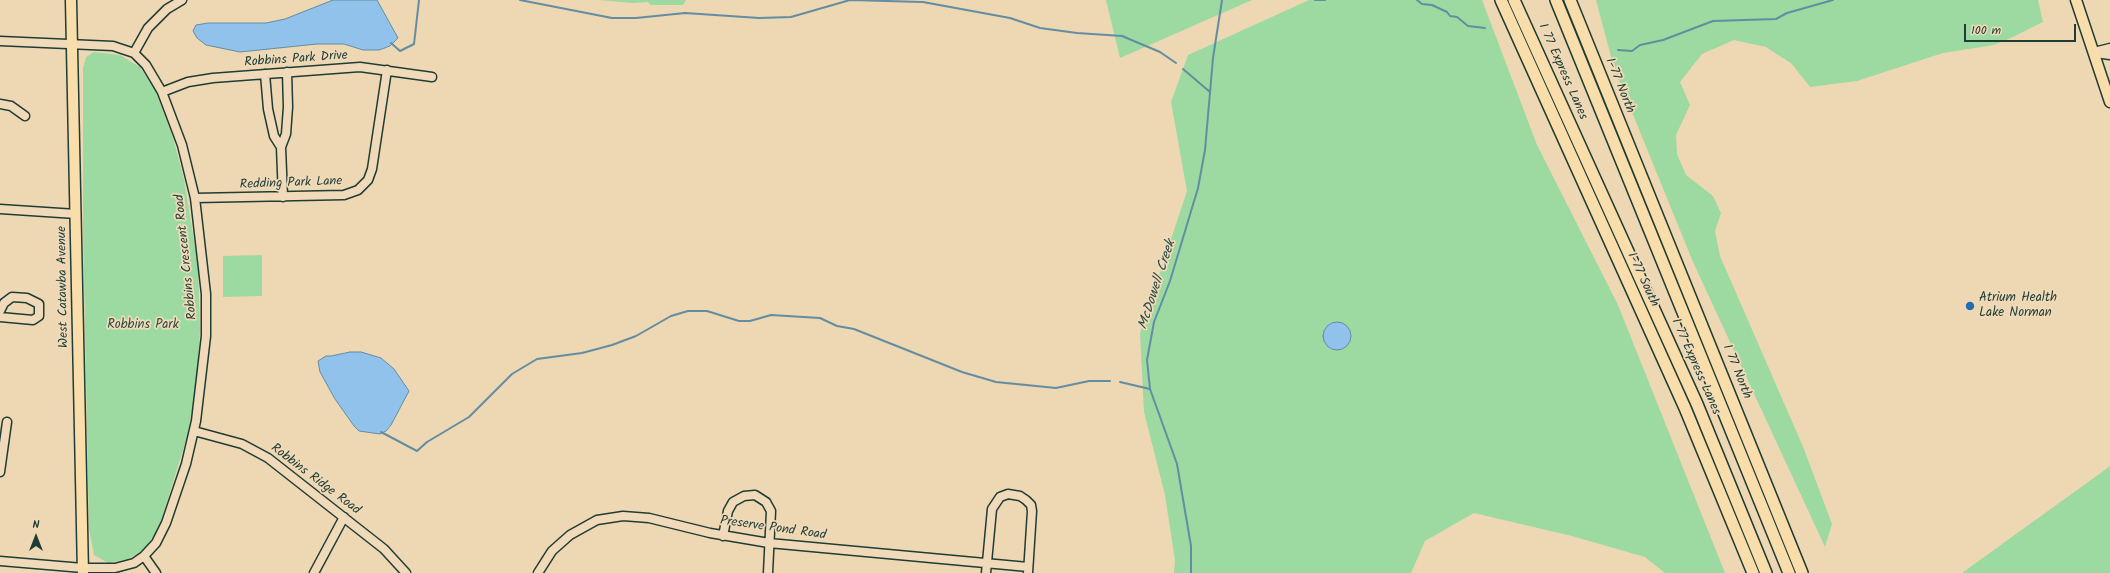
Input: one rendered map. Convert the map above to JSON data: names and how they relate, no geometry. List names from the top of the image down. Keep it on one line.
{"streets":{"highway":["I 77 Express Lanes","I-77 North","I-77 South","I 77 North"],"main road":["West Catawba Avenue"],"street":["Robbins Park Drive","Redding Park Lane","Robbins Crescent Road","Robbins Ridge Road","Preserve Pond Road"]},"crossings":[["Robbins Park Drive","Redding Park Lane"],["Robbins Park Drive","Robbins Crescent Road"],["I-77 North","I 77 North"],["Redding Park Lane","Robbins Crescent Road"],["Robbins Crescent Road","West Catawba Avenue"],["Robbins Crescent Road","Robbins Ridge Road"]],"water":["McDowell Creek"],"parks":["Robbins Park"],"places":["Atrium Health Lake Norman"],"scale_bar":"100 m","north":"top"}
